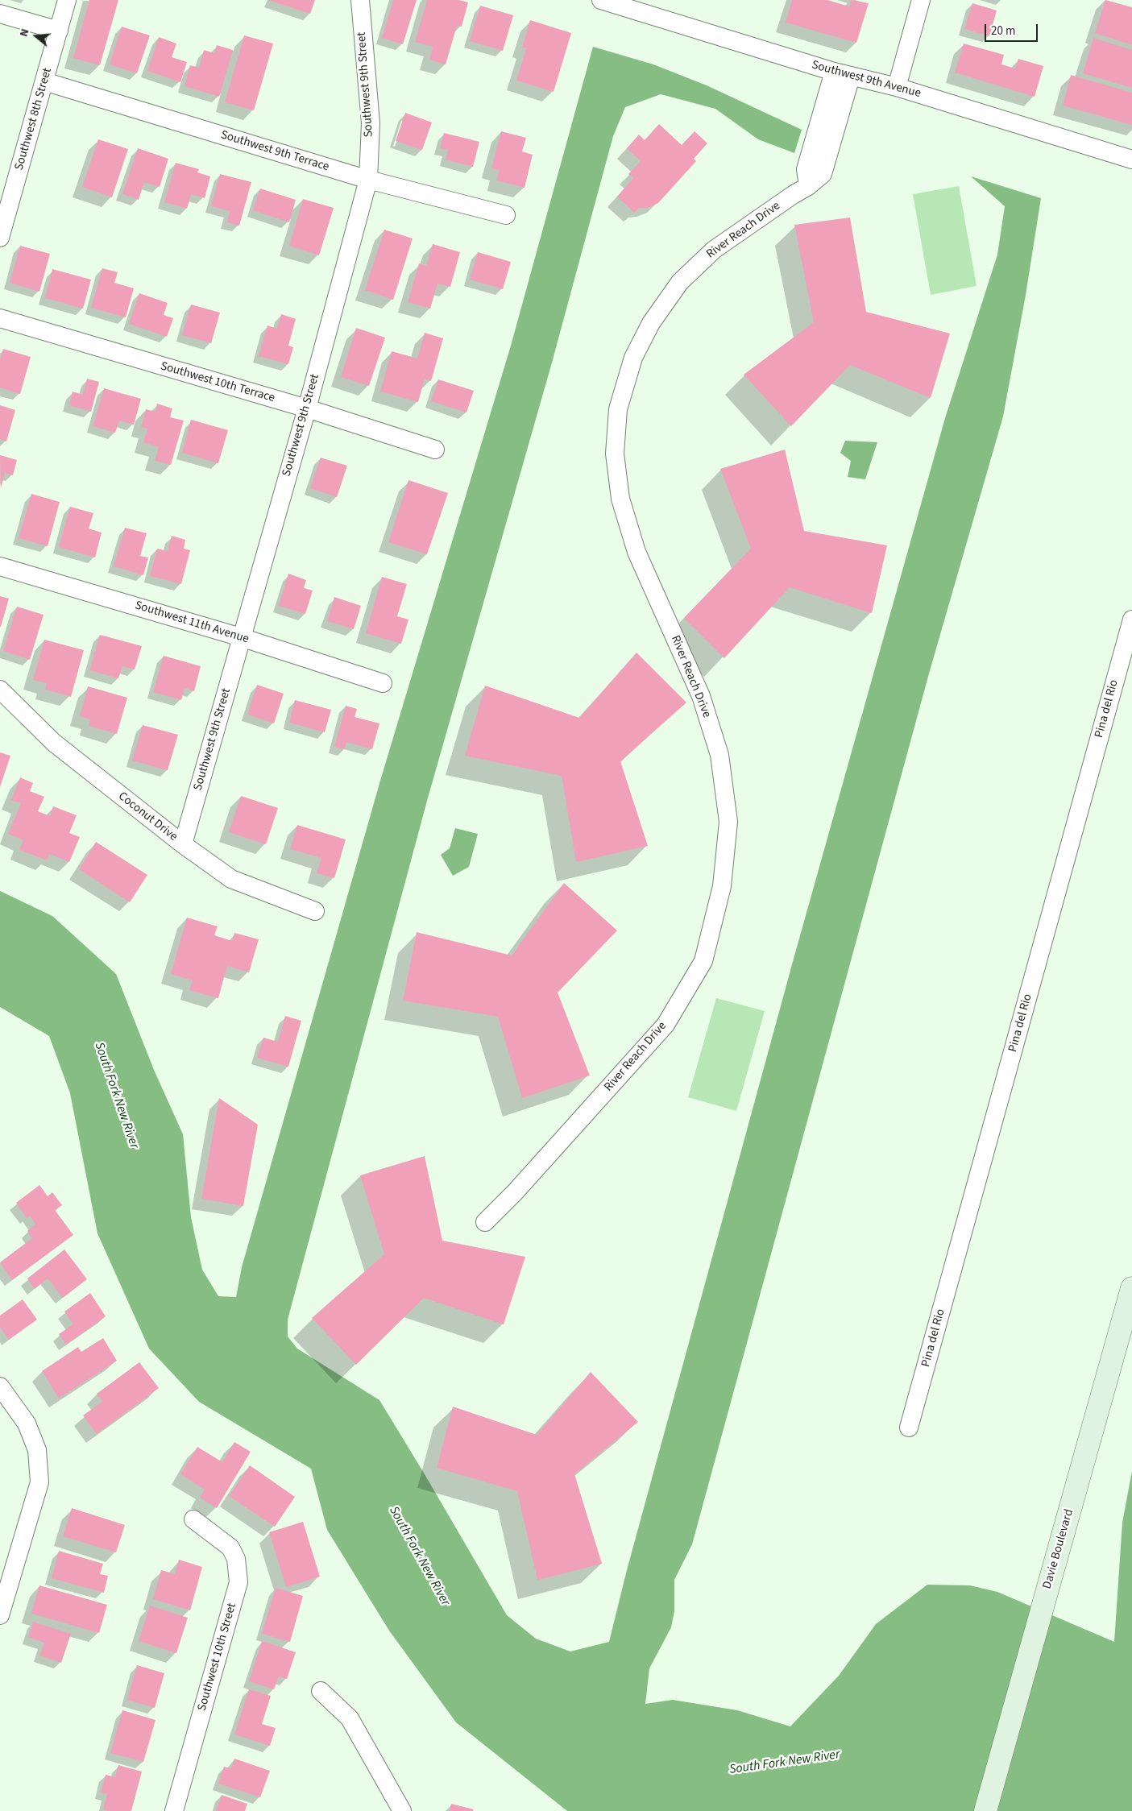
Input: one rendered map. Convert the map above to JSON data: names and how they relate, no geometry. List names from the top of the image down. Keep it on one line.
{"streets":{"main road":["Davie Boulevard"],"street":["Southwest 9th Avenue","Southwest 9th Street","Southwest 8th Street","Southwest 9th Terrace","River Reach Drive","Southwest 10th Terrace","Southwest 11th Avenue","Pina del Rio","Coconut Drive","Southwest 10th Street"]},"crossings":[["Southwest 9th Avenue","River Reach Drive"],["Southwest 9th Street","Southwest 9th Terrace"],["Southwest 9th Street","Southwest 10th Terrace"],["Southwest 9th Street","Southwest 11th Avenue"],["Southwest 9th Street","Coconut Drive"],["Southwest 8th Street","Southwest 9th Terrace"]],"water":["South Fork New River"],"scale_bar":"20 m","north":"left"}
